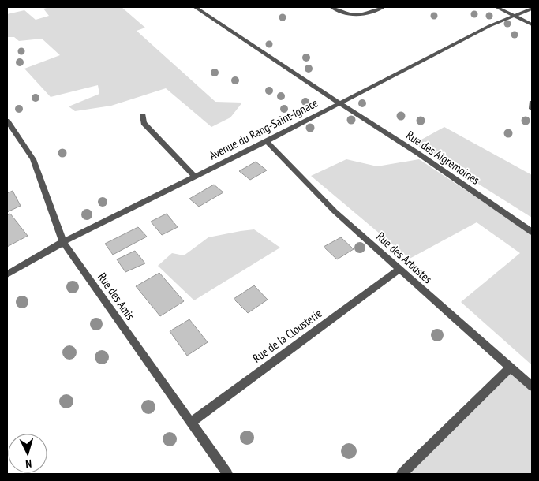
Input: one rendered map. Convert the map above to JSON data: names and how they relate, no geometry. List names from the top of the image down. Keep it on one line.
{"streets":{"street":["Avenue du Rang-Saint-Ignace","Rue des Aigremoines","Rue des Arbustes","Rue des Amis","Rue de la Clousterie"]},"crossings":[["Avenue du Rang-Saint-Ignace","Rue des Aigremoines"],["Avenue du Rang-Saint-Ignace","Rue des Arbustes"],["Avenue du Rang-Saint-Ignace","Rue des Amis"],["Rue des Arbustes","Rue de la Clousterie"],["Rue des Amis","Rue de la Clousterie"]],"north":"bottom"}
